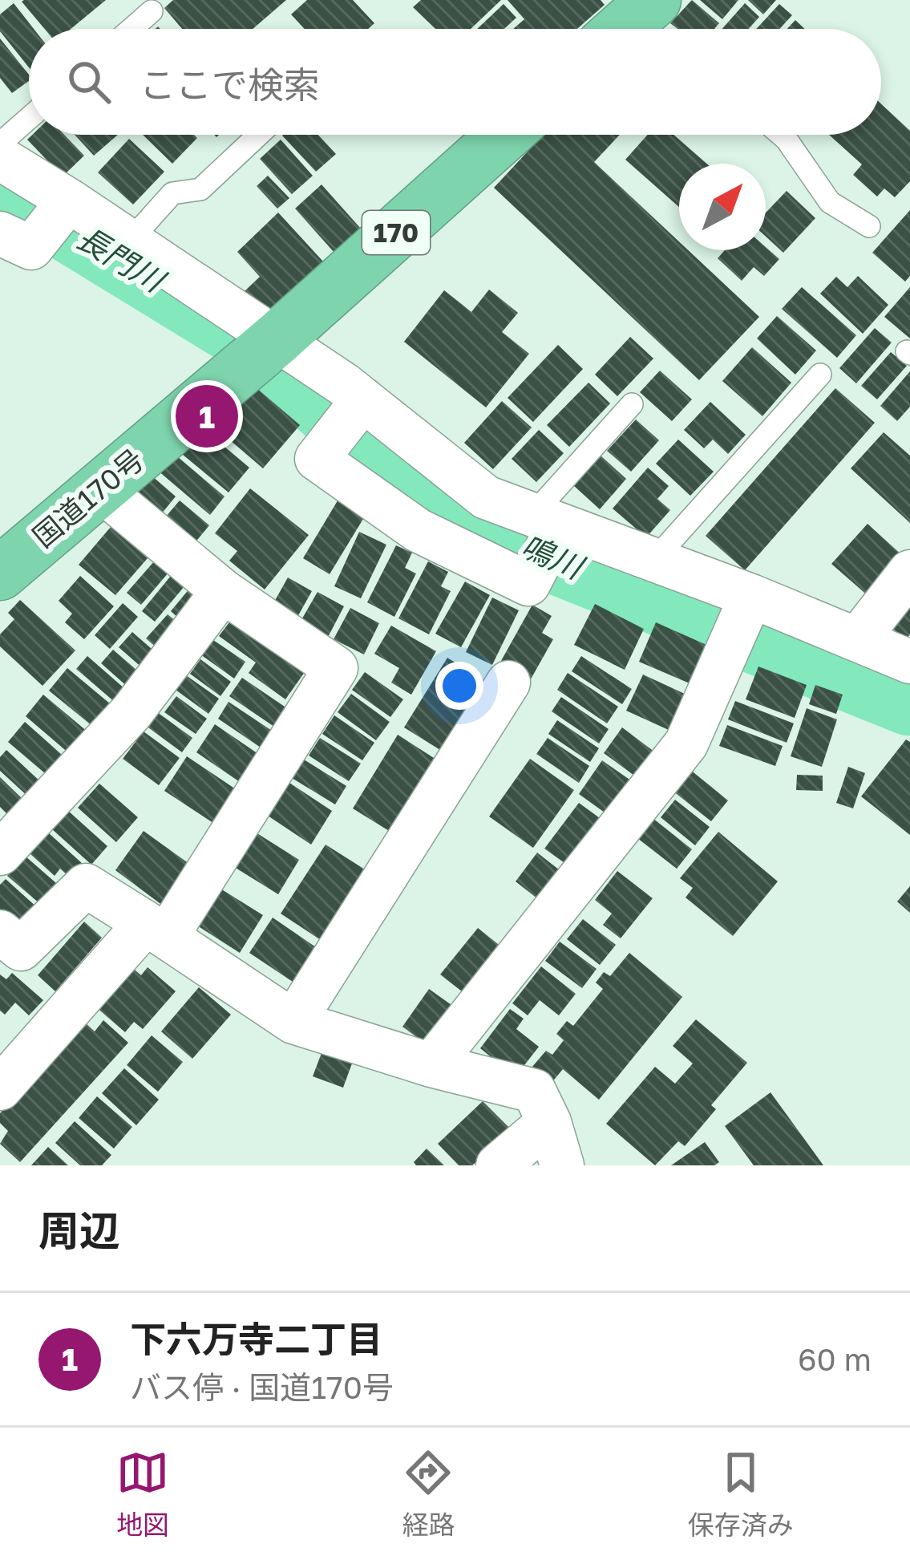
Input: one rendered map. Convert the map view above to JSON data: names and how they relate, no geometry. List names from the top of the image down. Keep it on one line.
{"streets":{"highway":["170","国道170号"]},"water":["長門川","鳴川"],"north":"top right","page":{"search":"ここで検索","pins":"1","heading":"周辺","list":[{"mark":"1","name":"下六万寺二丁目","note":"バス停 · 国道170号","value":"60 m"}],"nav":["地図","経路","保存済み"]}}
